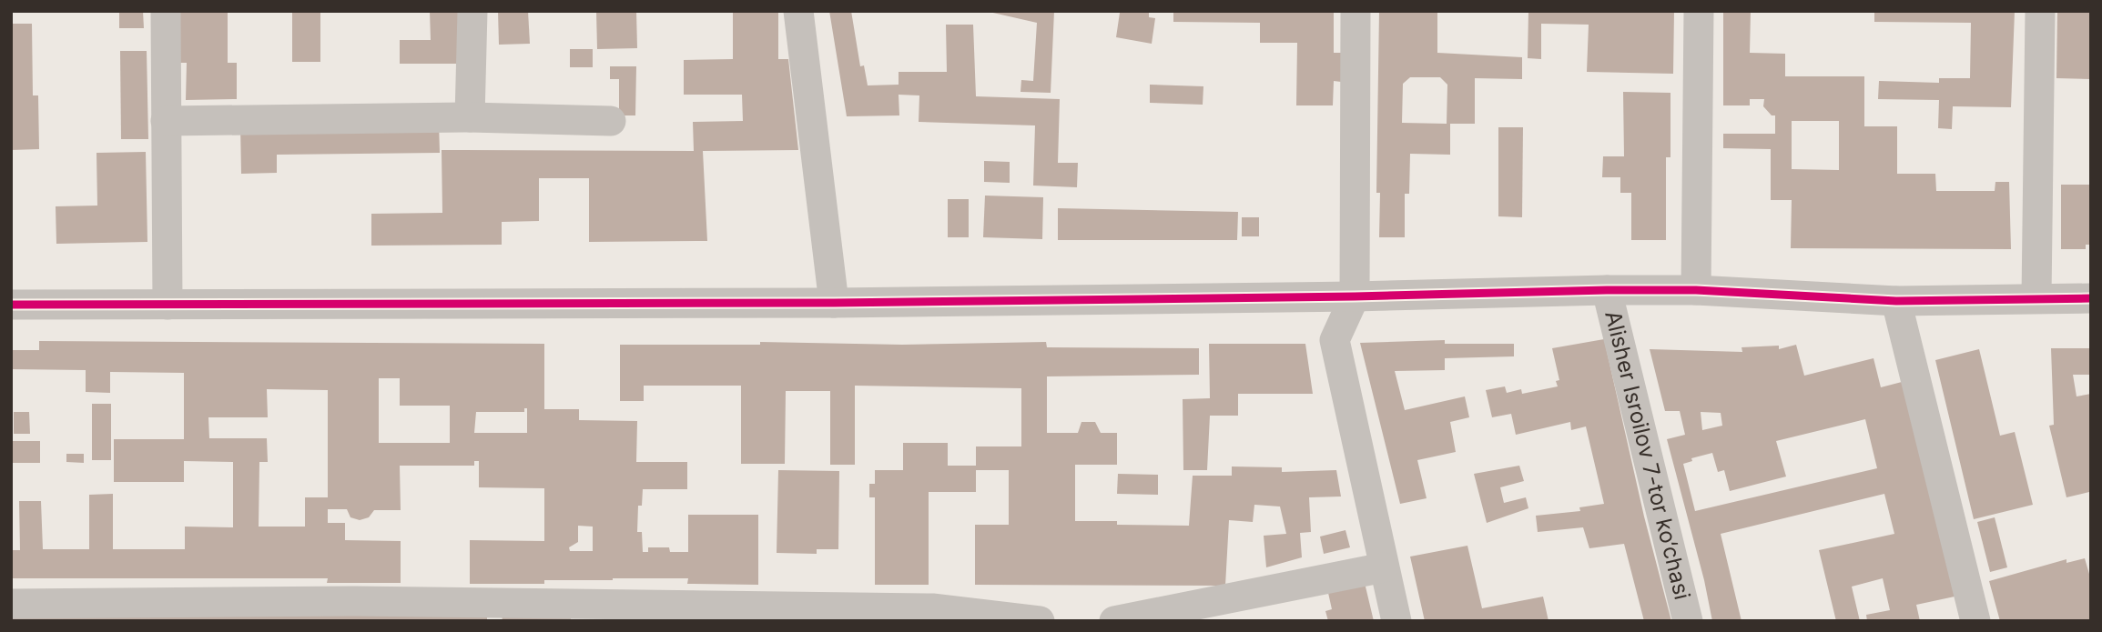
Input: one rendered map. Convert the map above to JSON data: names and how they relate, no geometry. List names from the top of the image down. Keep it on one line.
{"streets":{"street":["Alisher Isroilov 7-tor ko‘chasi"]}}
